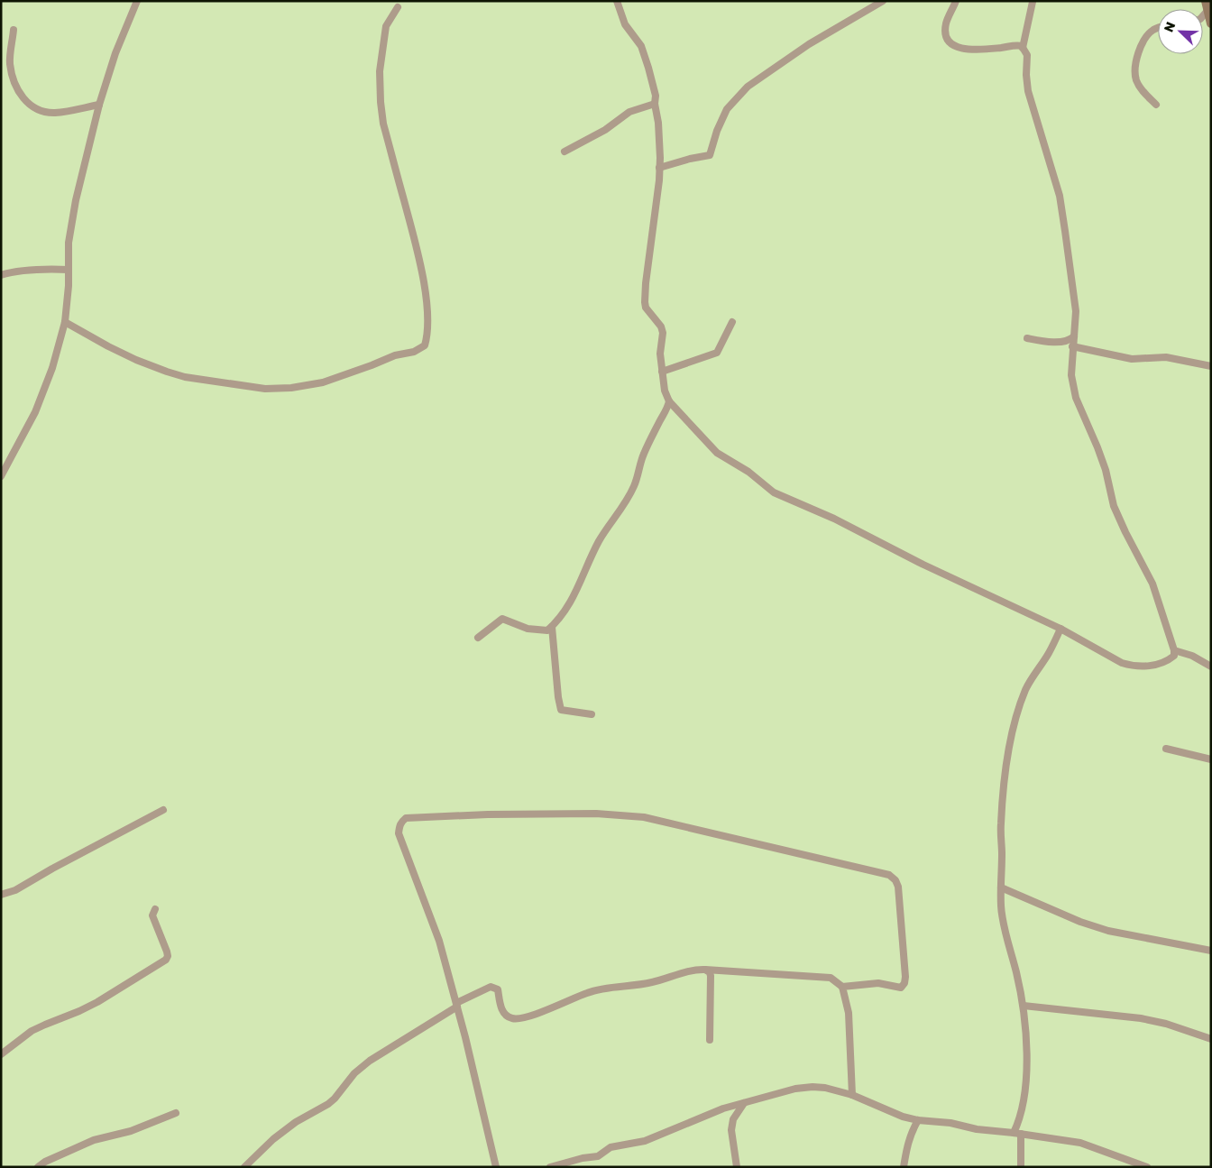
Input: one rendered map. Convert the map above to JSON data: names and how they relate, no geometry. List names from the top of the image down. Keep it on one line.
{"north":"top left"}
